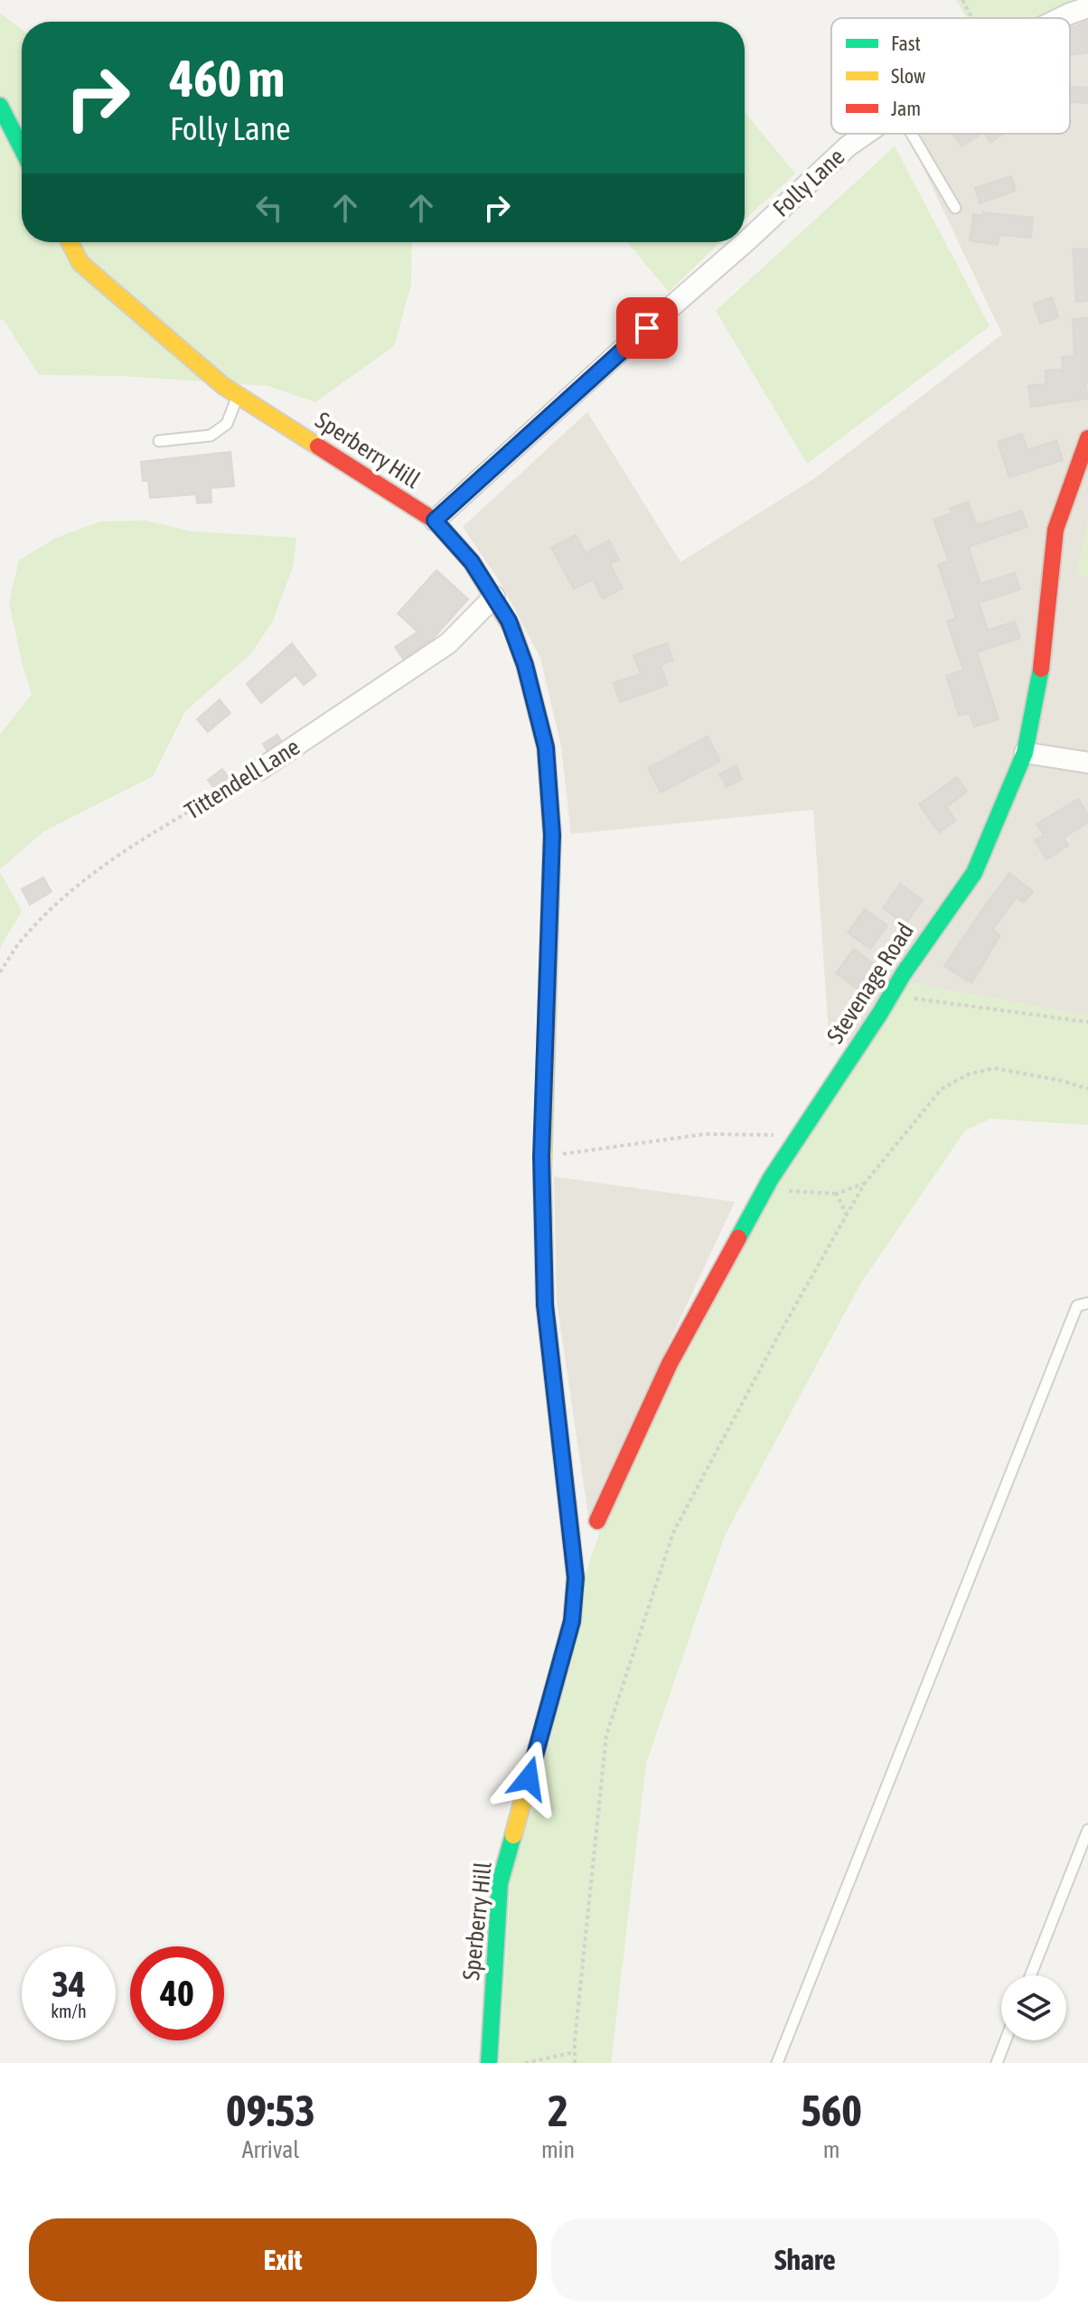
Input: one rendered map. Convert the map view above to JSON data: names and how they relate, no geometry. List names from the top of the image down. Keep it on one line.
{"streets":{"street":["Folly Lane","Sperberry Hill","Tittendell Lane","Stevenage Road"]},"crossings":[["Folly Lane","Sperberry Hill"],["Sperberry Hill","Tittendell Lane"]],"legend":["Fast","Slow","Jam"],"page":{"turn":["460 m","Folly Lane"],"speed":"34 km/h","limit":"40","eta":["09:53","Arrival","2","min","560","m"],"buttons":["Exit","Share"]}}
